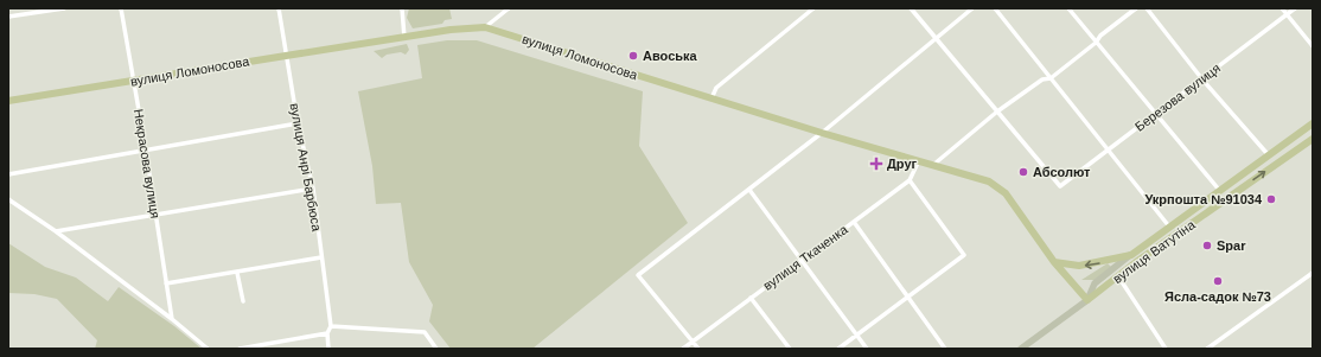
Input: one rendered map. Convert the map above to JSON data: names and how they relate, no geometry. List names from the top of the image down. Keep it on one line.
{"streets":{"main road":["вулиця Ломоносова","вулиця Ватутіна"],"street":["Березова вулиця","Некрасова вулиця","вулиця Анрі Барбюса","вулиця Ткаченка"]},"crossings":[["вулиця Ломоносова","Некрасова вулиця"],["вулиця Ломоносова","вулиця Анрі Барбюса"],["вулиця Ломоносова","вулиця Ватутіна"]],"places":{"other":["Авоська","Абсолют","Укрпошта №91034","Spar","Ясла-садок №73"],"health":["Друг"]}}
